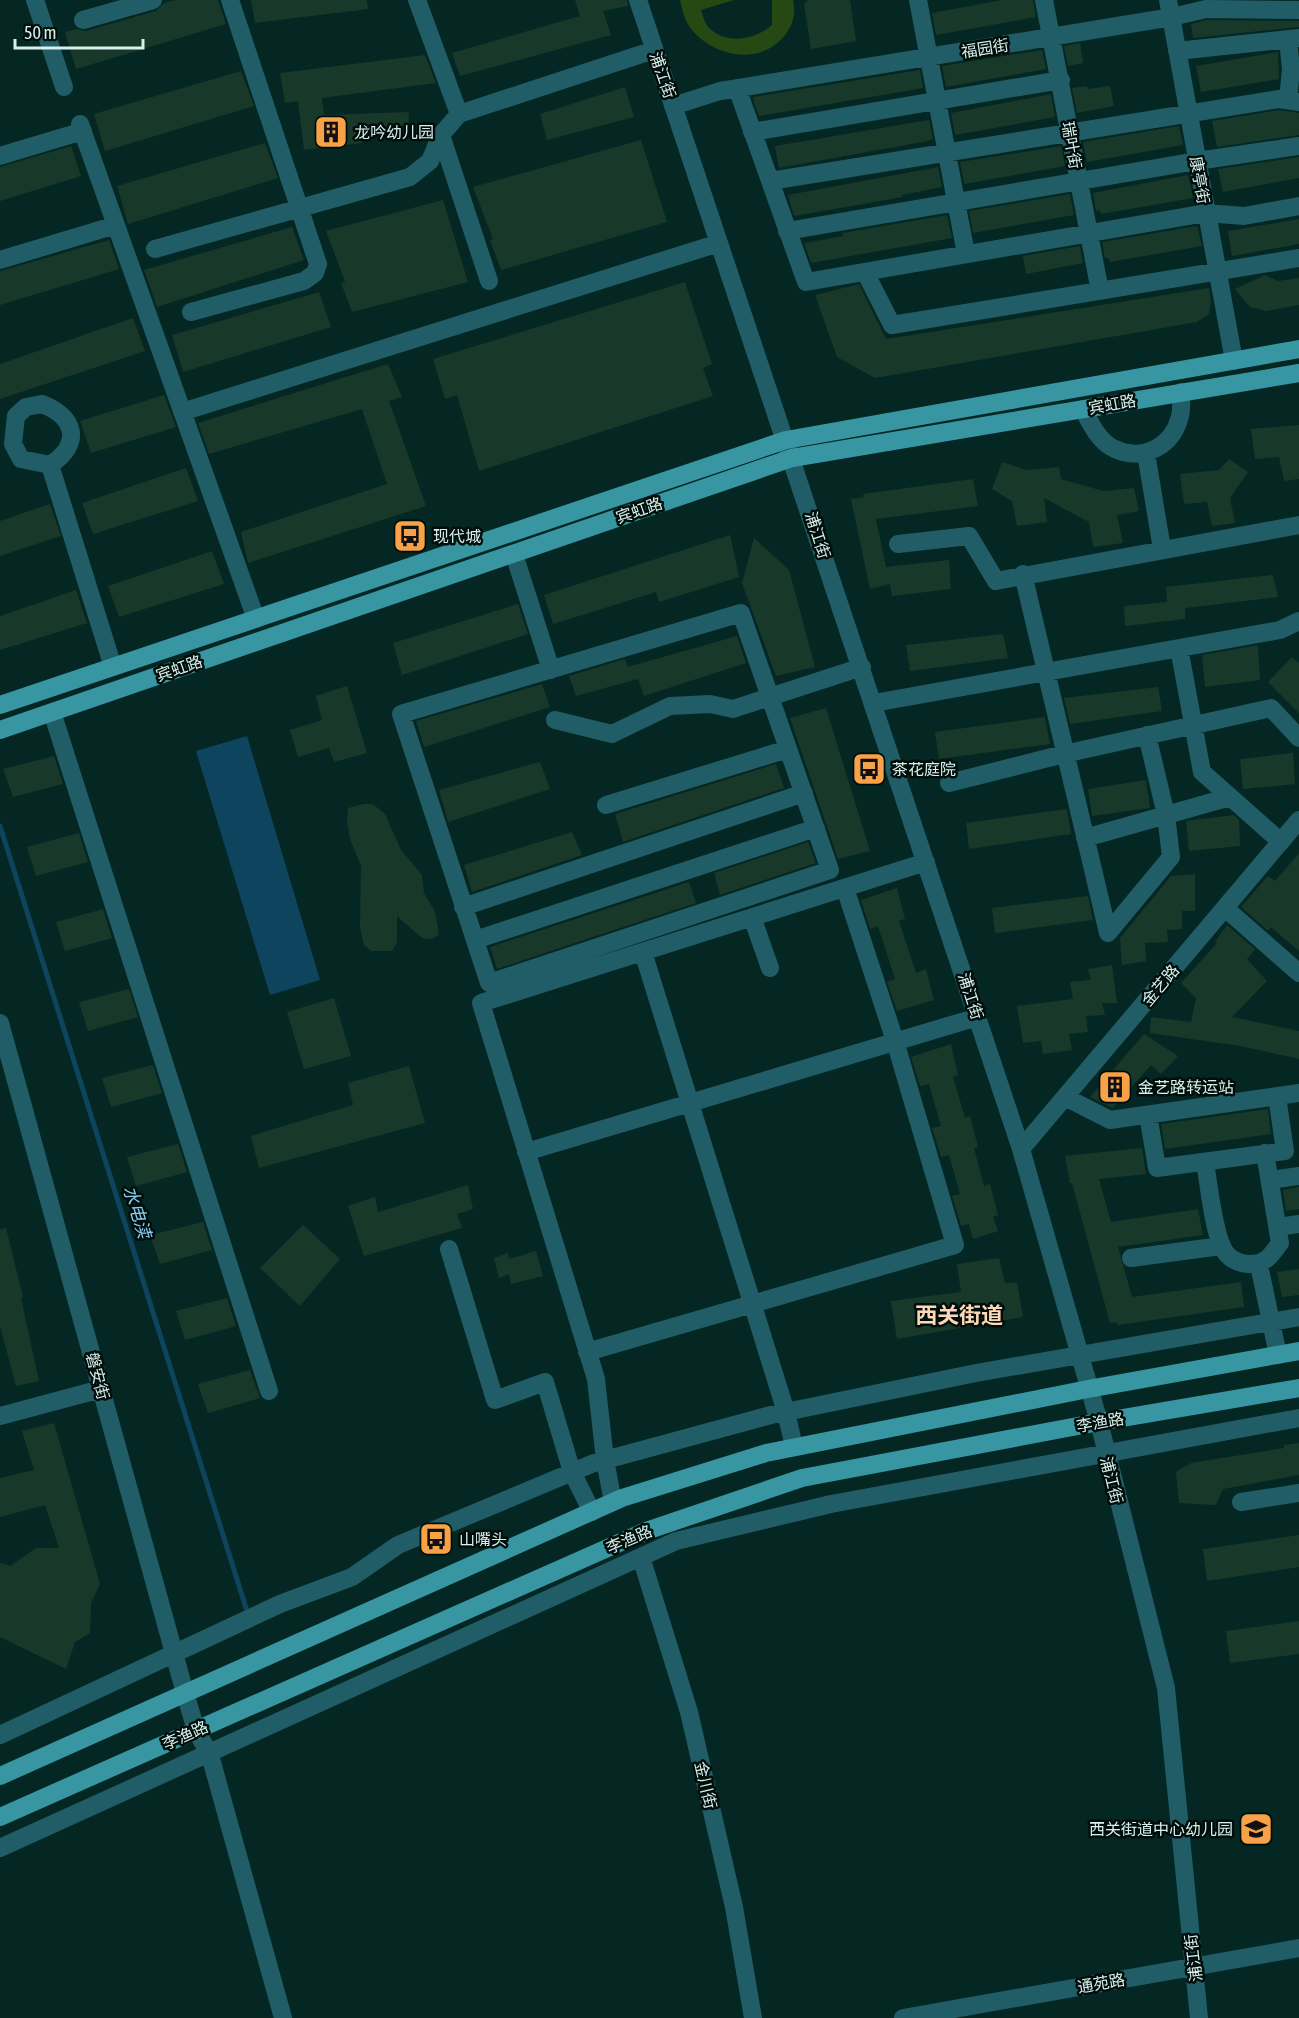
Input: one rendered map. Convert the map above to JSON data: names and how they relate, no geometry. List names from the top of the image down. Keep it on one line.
{"streets":{"main road":["宾虹路","李渔路"],"street":["福园街","浦江街","瑞叶街","康亭街","金艺路","磐安街","金川街","通苑路"]},"crossings":[["福园街","浦江街"],["福园街","瑞叶街"],["福园街","康亭街"],["浦江街","宾虹路"],["浦江街","金艺路"],["浦江街","李渔路"],["浦江街","通苑路"],["康亭街","宾虹路"],["磐安街","李渔路"]],"districts":["西关街道"],"water":["水电渎"],"places":{"building":["龙吟幼儿园","金艺路转运站"],"bus stop":["现代城","茶花庭院","山嘴头"],"school or university":["西关街道中心幼儿园"]},"scale_bar":"50 m"}
